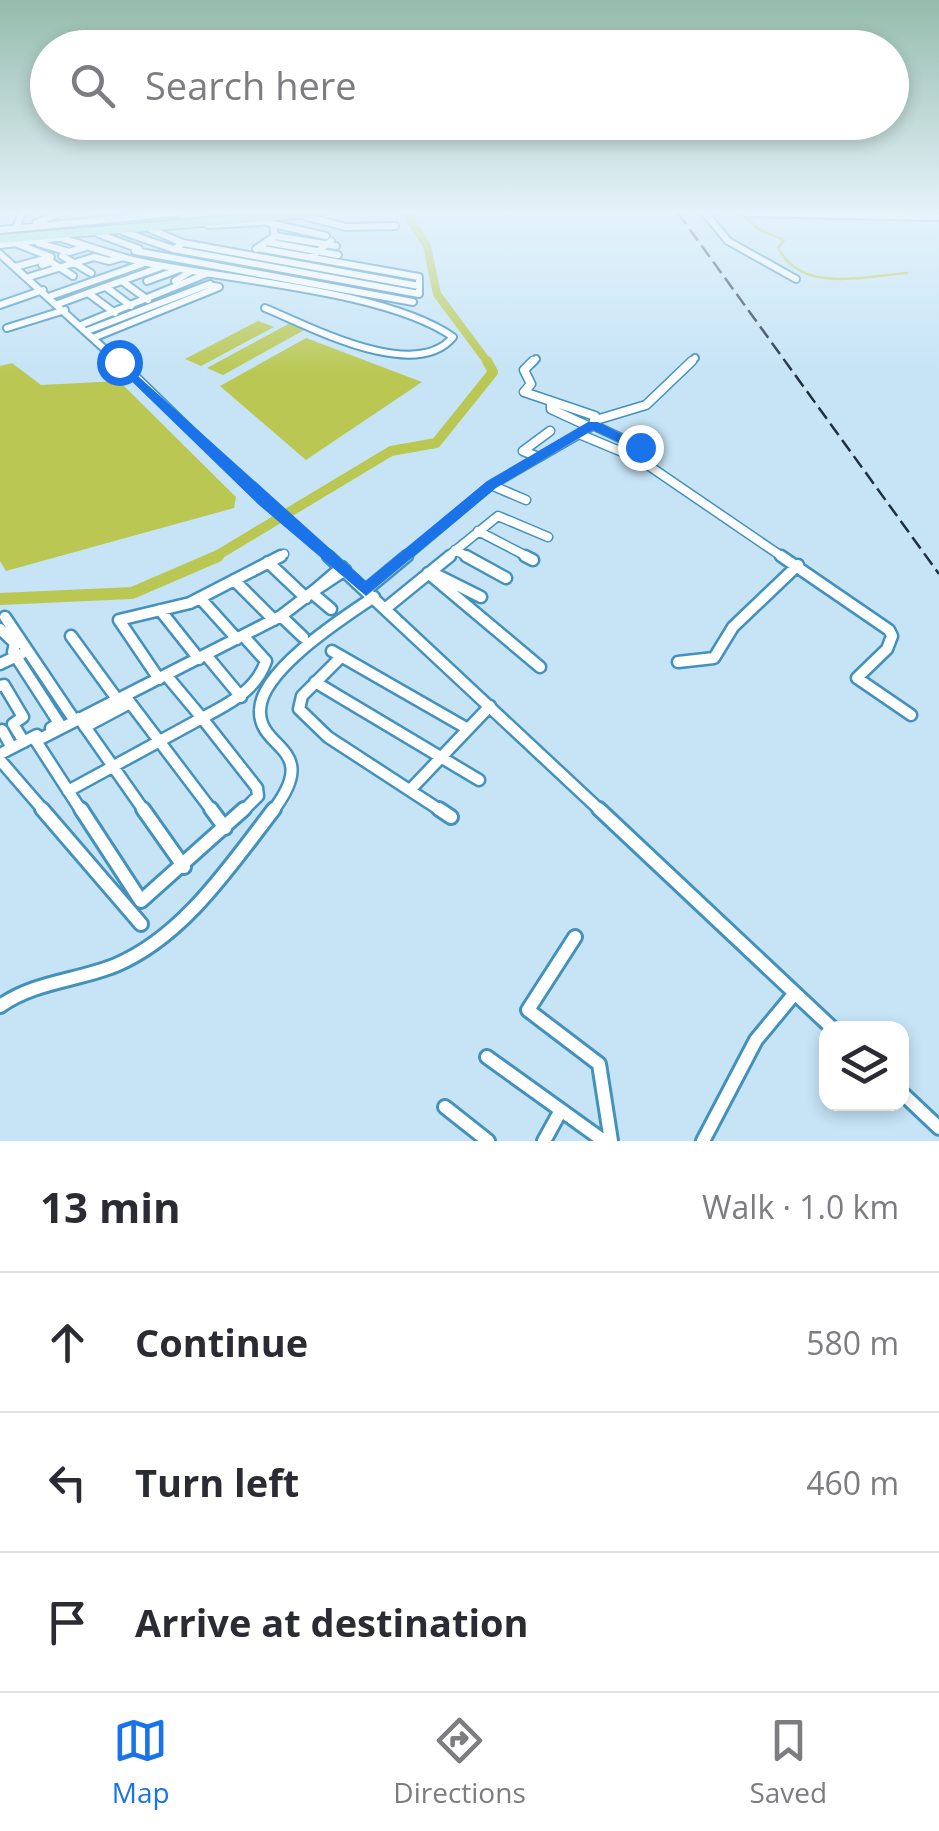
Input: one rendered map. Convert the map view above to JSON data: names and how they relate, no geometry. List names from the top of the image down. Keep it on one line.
{"page":{"search":"Search here","heading":["13 min","Walk · 1.0 km"],"list":[["Continue","580 m"],["Turn left","460 m"],"Arrive at destination"],"nav":["Map","Directions","Saved"]}}
